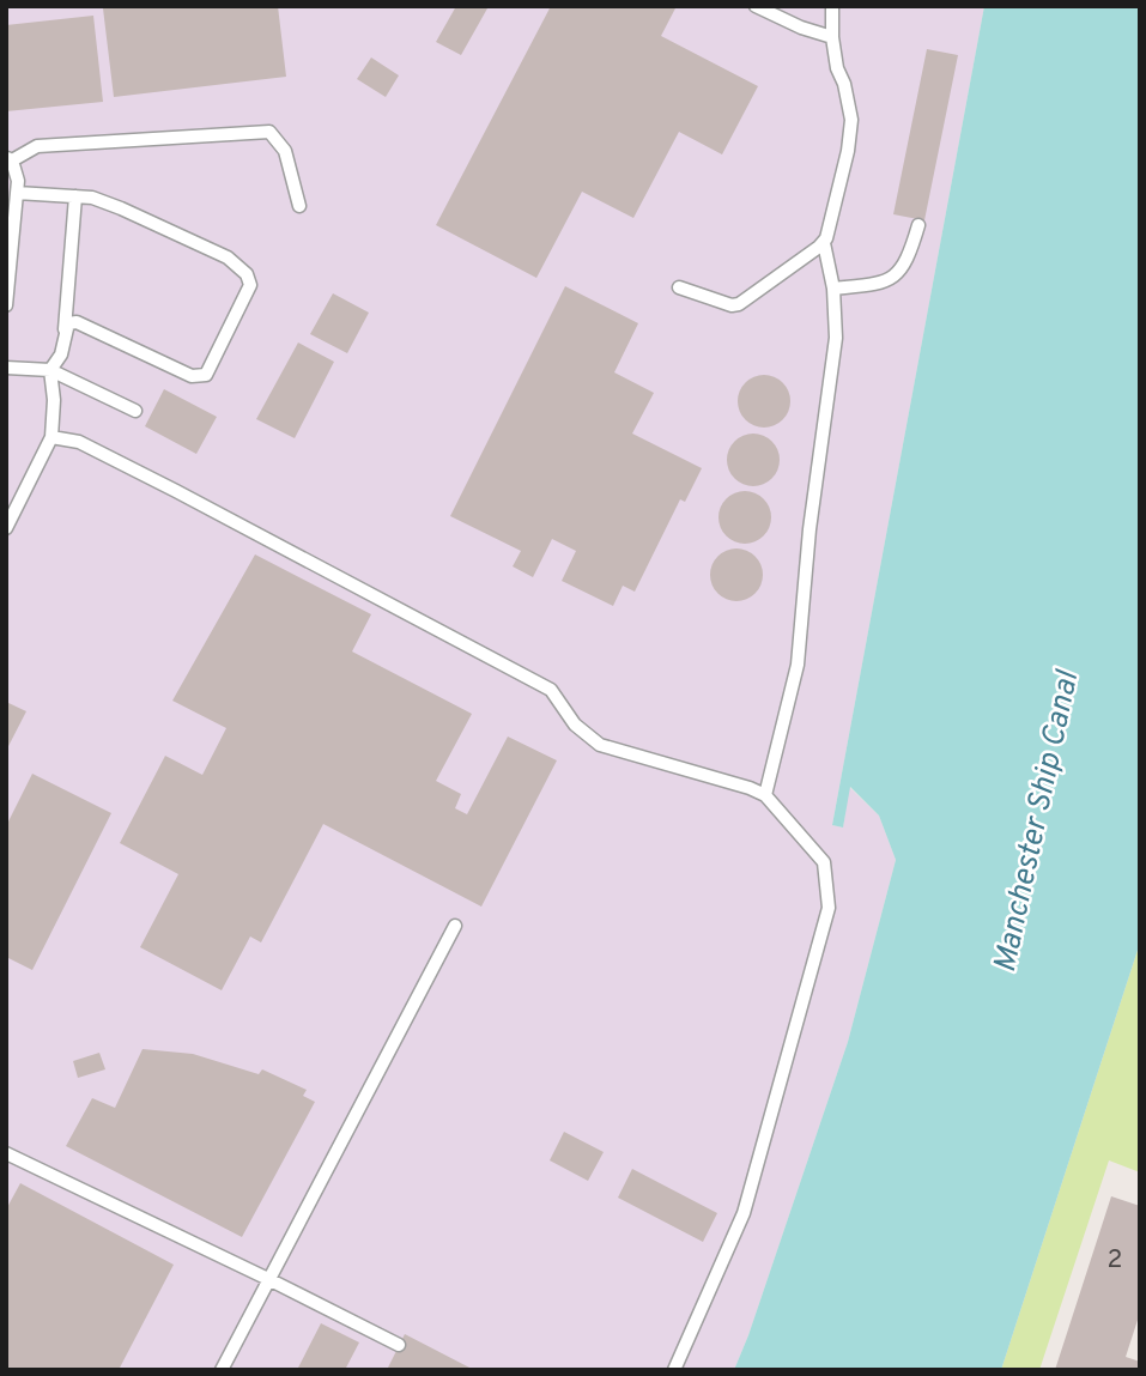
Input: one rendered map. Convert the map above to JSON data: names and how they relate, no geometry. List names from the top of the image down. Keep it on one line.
{"water":["Manchester Ship Canal"],"house_numbers":["2"]}
